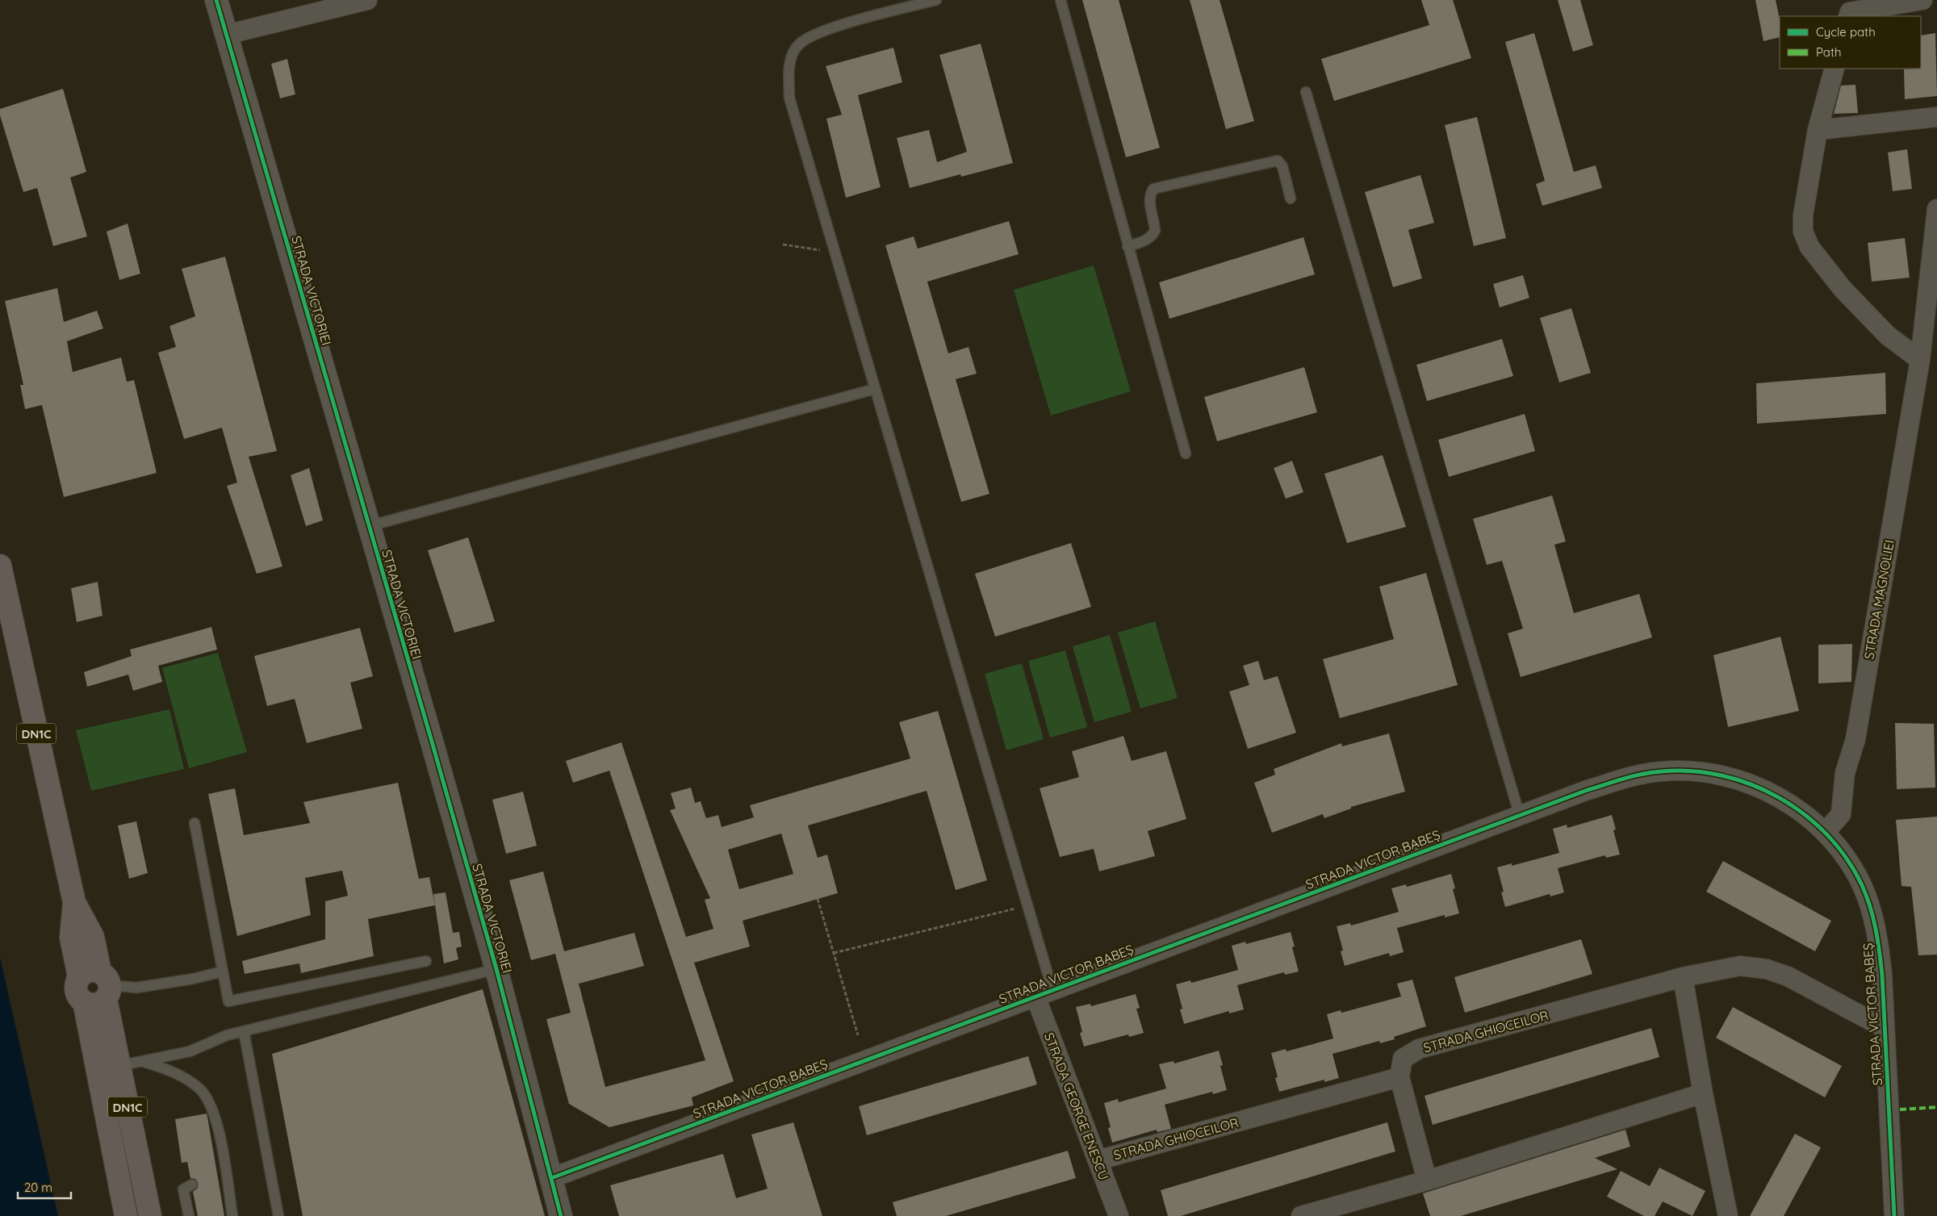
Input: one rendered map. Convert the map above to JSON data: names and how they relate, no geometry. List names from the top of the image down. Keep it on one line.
{"streets":{"main road":["DN1C"],"street":["STRADA VICTORIEI","STRADA MAGNOLIEI","STRADA VICTOR BABEȘ","STRADA GHIOCEILOR","STRADA GEORGE ENESCU"]},"crossings":[["STRADA VICTORIEI","STRADA VICTOR BABEȘ"],["STRADA MAGNOLIEI","STRADA VICTOR BABEȘ"],["STRADA VICTOR BABEȘ","STRADA GHIOCEILOR"],["STRADA VICTOR BABEȘ","STRADA GEORGE ENESCU"],["STRADA GHIOCEILOR","STRADA GEORGE ENESCU"]],"legend":["Cycle path","Path"],"scale_bar":"20 m"}
